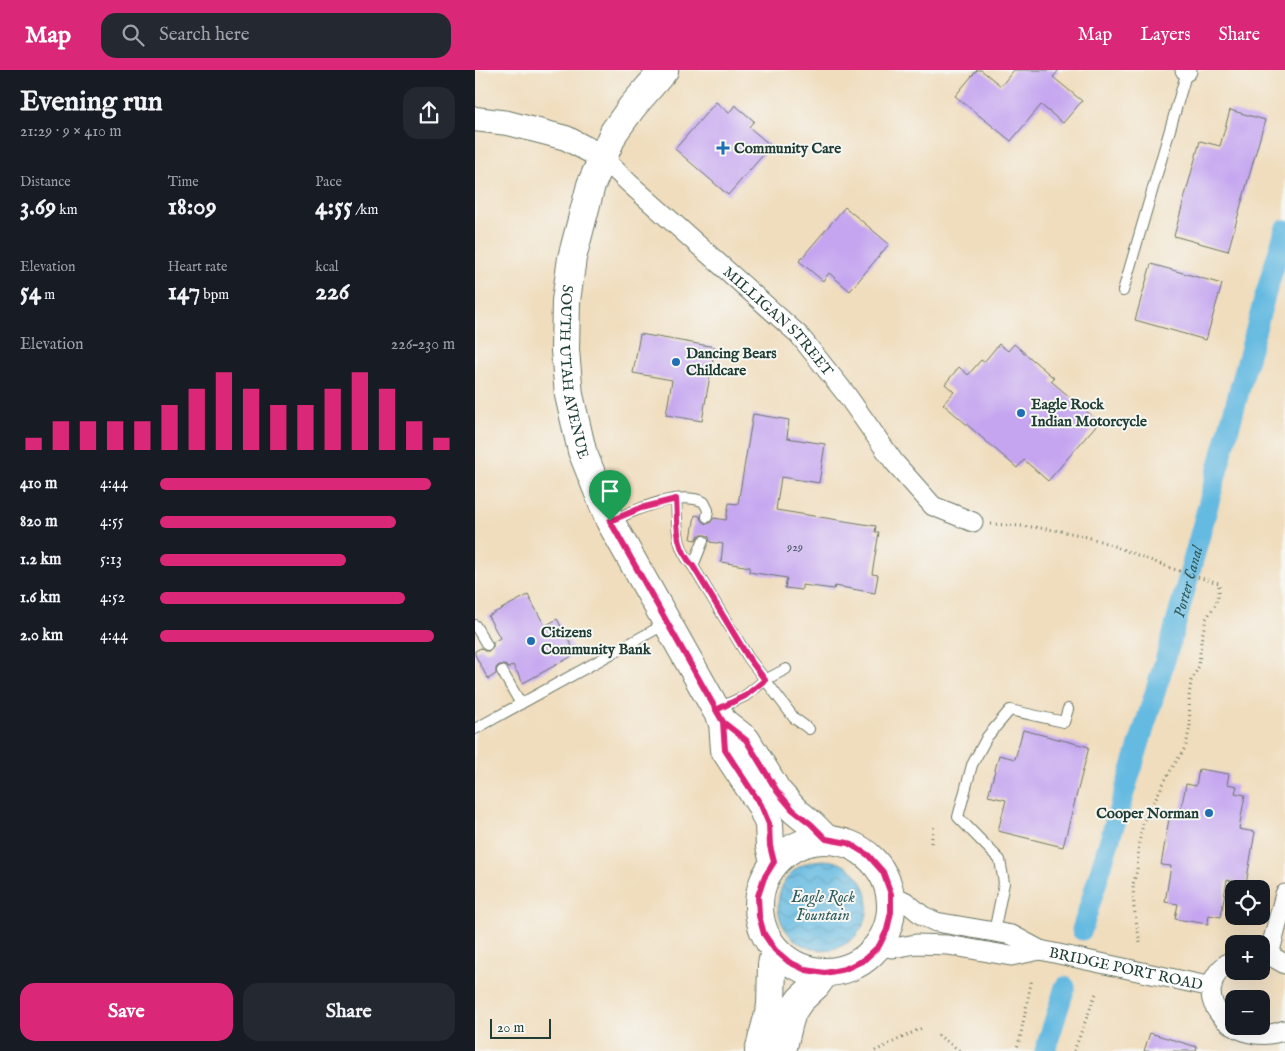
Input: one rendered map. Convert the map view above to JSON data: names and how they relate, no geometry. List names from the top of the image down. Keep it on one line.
{"streets":{"main road":["SOUTH UTAH AVENUE"],"street":["MILLIGAN STREET","BRIDGE PORT ROAD"]},"crossings":[["MILLIGAN STREET","SOUTH UTAH AVENUE"],["SOUTH UTAH AVENUE","BRIDGE PORT ROAD"]],"water":["Porter Canal","Eagle Rock Fountain"],"places":{"health":["Community Care"],"other":["Dancing Bears Childcare","Eagle Rock Indian Motorcycle","Citizens Community Bank","Cooper Norman"]},"house_numbers":["929"],"scale_bar":"20 m","page":{"header":"Map","search":"Search here","nav":["Map","Layers","Share"],"heading":["Evening run","21:29 · 9 × 410 m"],"stats":[["Distance","3.69 km"],["Time","18:09"],["Pace","4:55 /km"],["Elevation","54 m"],["Heart rate","147 bpm"],["kcal","226"]],"chart":["Elevation","226–230 m"],"list":[{"name":"410 m","note":"4:44"},{"name":"820 m","note":"4:55"},{"name":"1.2 km","note":"5:13"},{"name":"1.6 km","note":"4:52"},{"name":"2.0 km","note":"4:44"}],"map_buttons":["+","−"],"buttons":["Save","Share"],"scale":"20 m"}}
